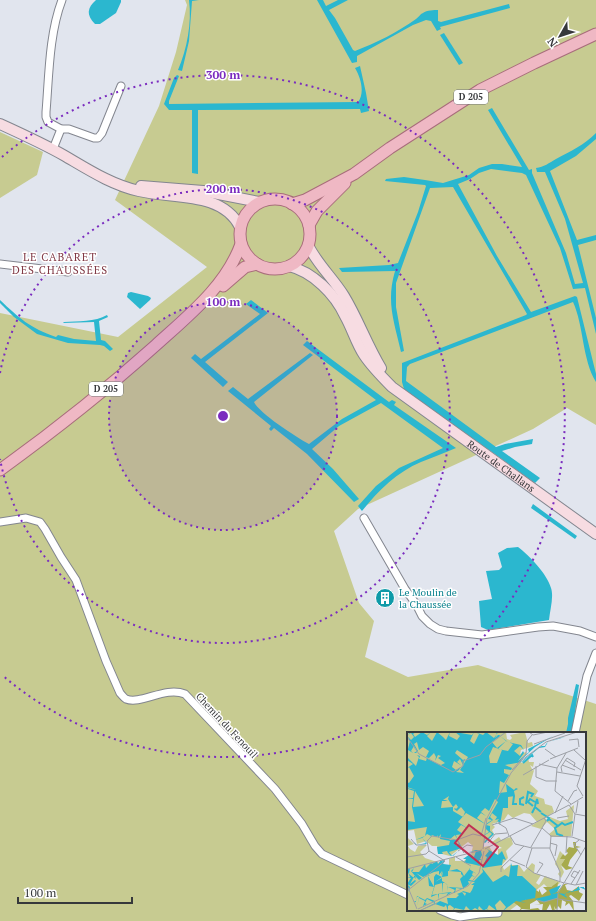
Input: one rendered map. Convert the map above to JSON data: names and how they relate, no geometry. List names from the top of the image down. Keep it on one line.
{"streets":{"main road":["D 205","Route de Challans"],"street":["Chemin du Fenouil"]},"crossings":[["D 205","Route de Challans"]],"districts":["LE CABARET DES CHAUSSÉES"],"places":{"building":["Le Moulin de la Chaussée"]},"scale_bar":"100 m","north":"bottom left","rings":["300 m","200 m","100 m"]}
